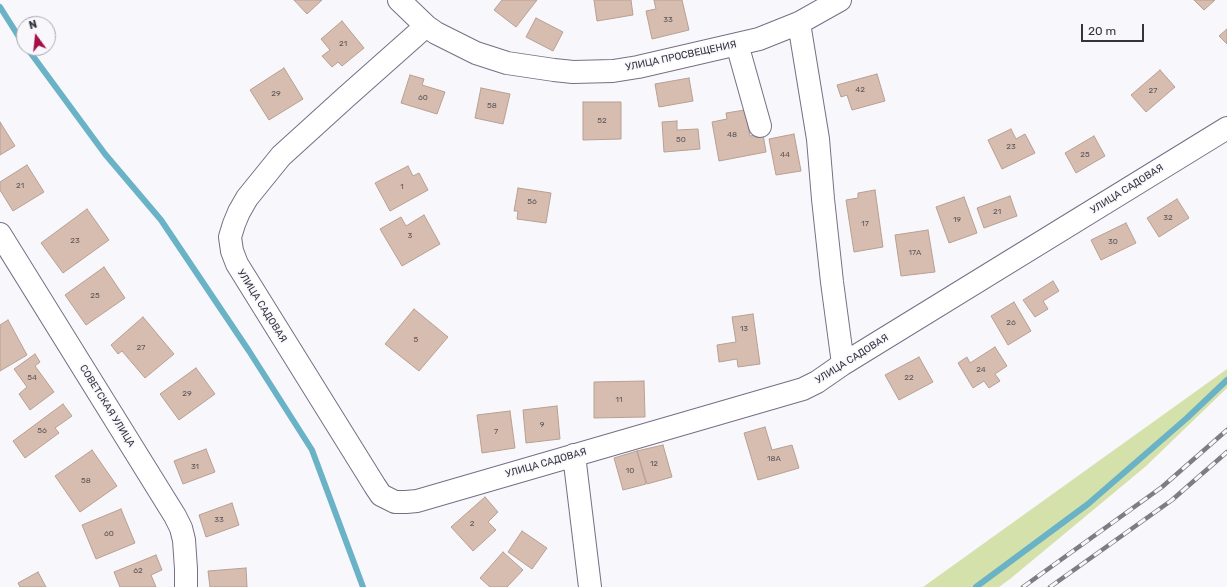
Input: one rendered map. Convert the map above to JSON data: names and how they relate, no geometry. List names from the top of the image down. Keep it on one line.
{"streets":{"street":["УЛИЦА ПРОСВЕЩЕНИЯ","УЛИЦА САДОВАЯ","СОВЕТСКАЯ УЛИЦА"]},"crossings":[["УЛИЦА ПРОСВЕЩЕНИЯ","УЛИЦА САДОВАЯ"]],"house_numbers":["33","21","42","27","29","60","58","52","48","50","23","44","25","21","1","56","21","32","19","17","3","23","30","17А","25","26","13","5","27","24","54","22","29","11","9","56","7","18А","12","31","10","58","33","2","60","62"],"scale_bar":"20 m","north":"top"}
